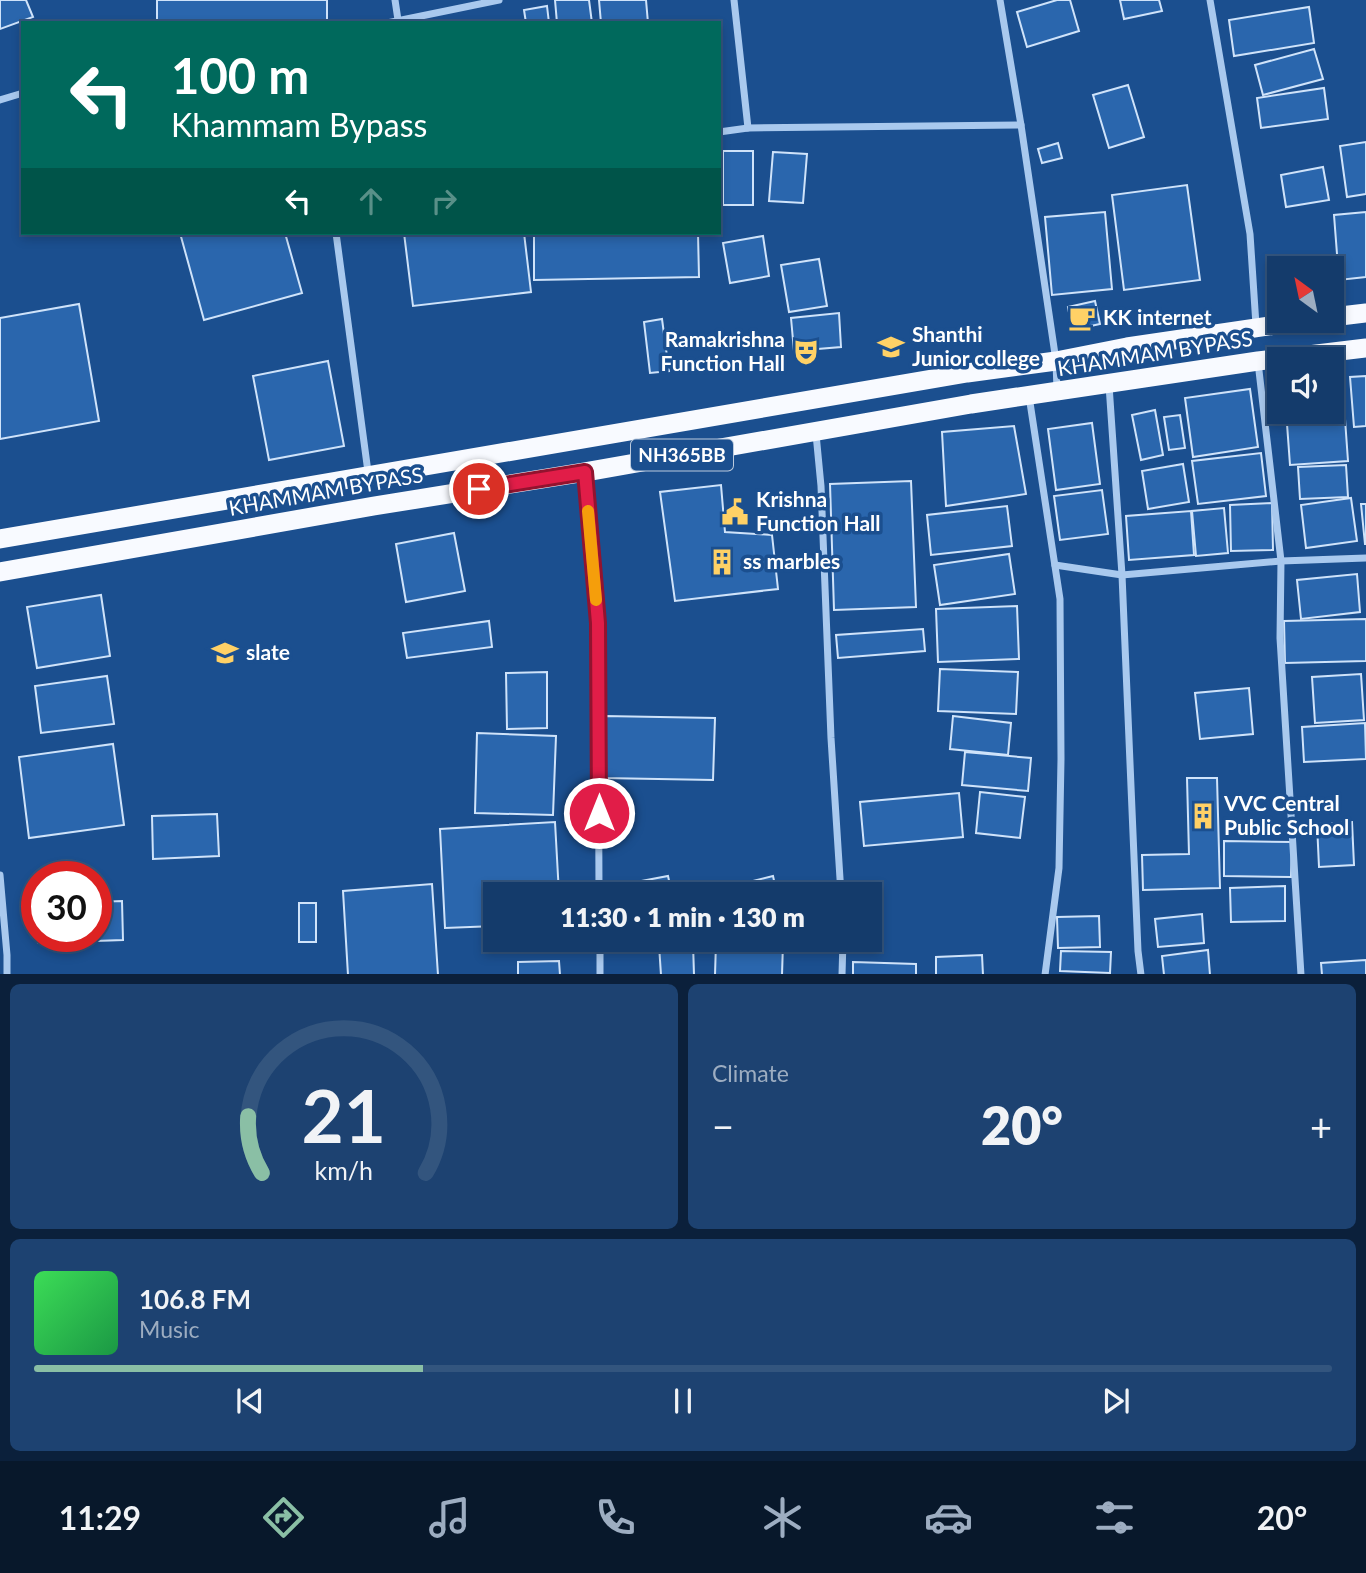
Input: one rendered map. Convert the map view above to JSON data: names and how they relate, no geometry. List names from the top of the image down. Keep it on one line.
{"streets":{"highway":["KHAMMAM BYPASS","NH365BB"]},"places":{"cafe":["KK internet"],"school or university":["Shanthi Junior college","slate"],"theatre":["Ramakrishna Function Hall"],"public building":["Krishna Function Hall"],"building":["ss marbles","VVC Central Public School"]},"north":"top left","page":{"turn":["100 m","Khammam Bypass"],"limit":"30","trip":"11:30 · 1 min · 130 m","tile":"Climate","heat":["−","20°","+"],"song":["106.8 FM","Music"],"tabs":["11:29","20°"],"gauge":["21","km/h"]}}
